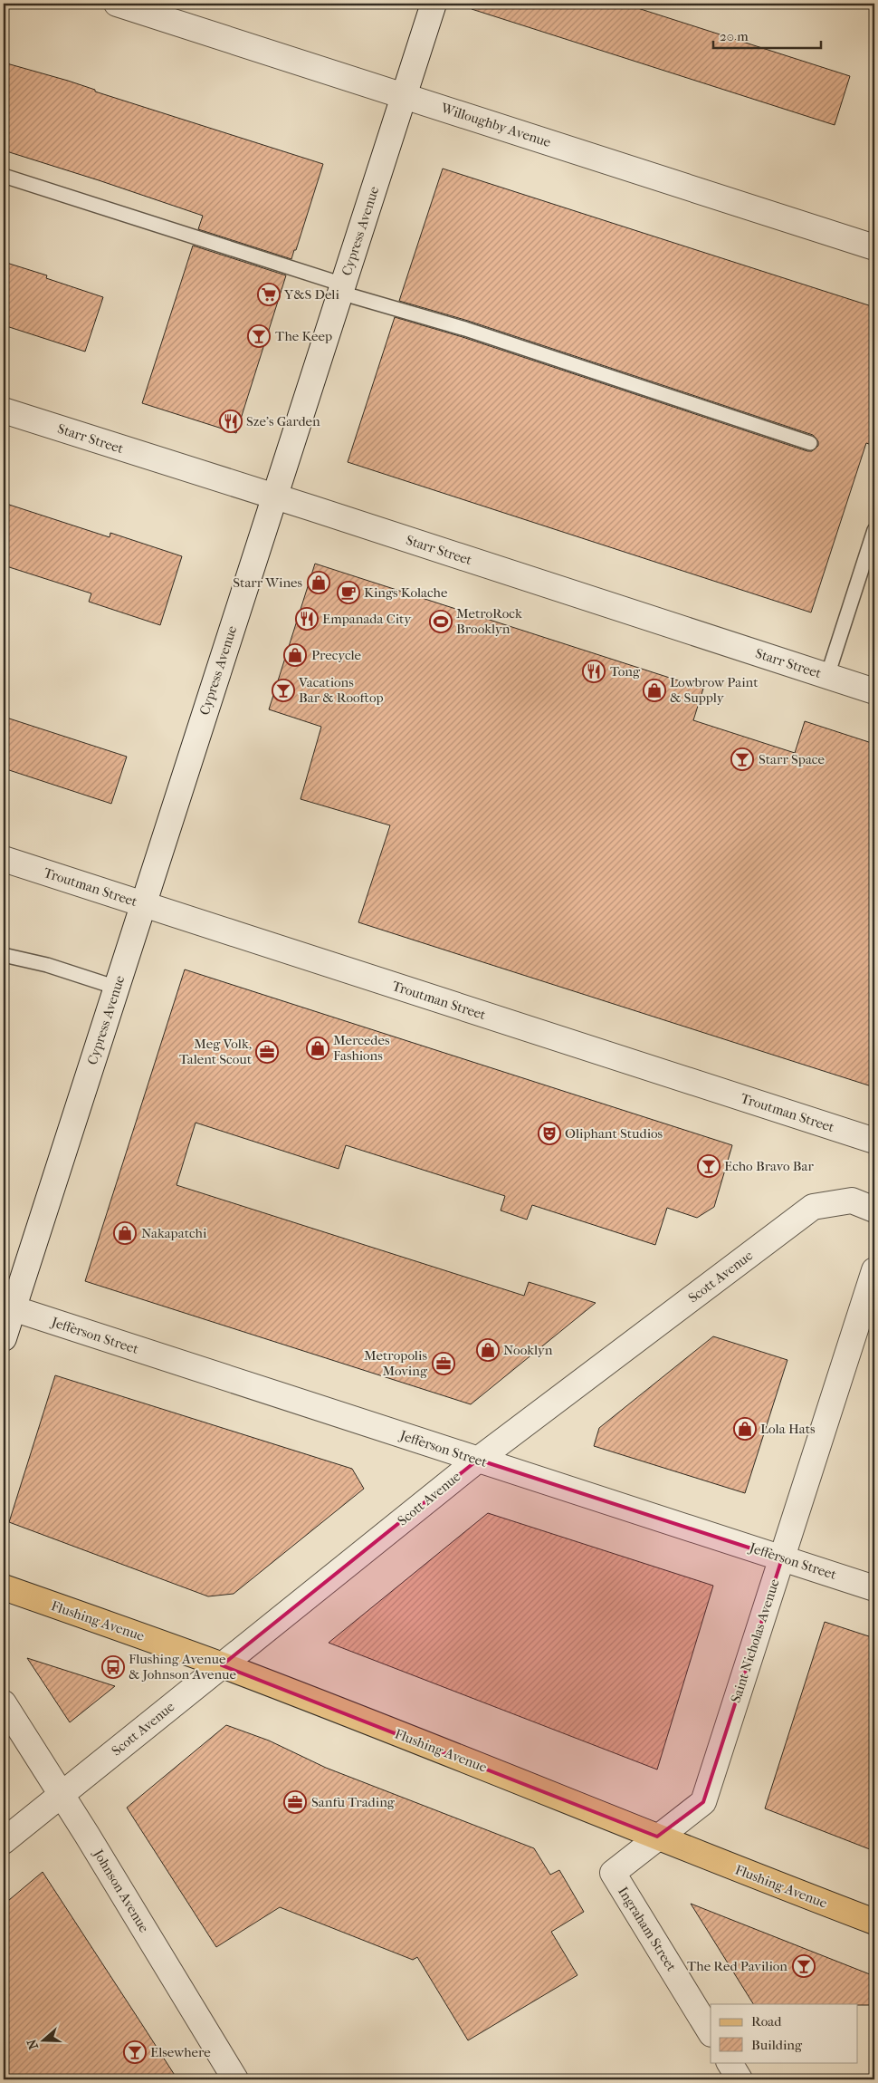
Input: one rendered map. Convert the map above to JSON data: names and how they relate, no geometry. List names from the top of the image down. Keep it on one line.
{"streets":{"main road":["Flushing Avenue"],"street":["Willoughby Avenue","Cypress Avenue","Starr Street","Troutman Street","Scott Avenue","Jefferson Street","Saint Nicholas Avenue","Johnson Avenue","Ingraham Street"]},"crossings":[["Willoughby Avenue","Cypress Avenue"],["Cypress Avenue","Starr Street"],["Cypress Avenue","Troutman Street"],["Cypress Avenue","Jefferson Street"],["Scott Avenue","Jefferson Street"],["Scott Avenue","Flushing Avenue"],["Scott Avenue","Johnson Avenue"],["Jefferson Street","Saint Nicholas Avenue"],["Flushing Avenue","Saint Nicholas Avenue"],["Flushing Avenue","Ingraham Street"],["Saint Nicholas Avenue","Ingraham Street"]],"places":{"supermarket":["Y&S Deli"],"bar":["The Keep","Vacations Bar & Rooftop","Starr Space","Echo Bravo Bar","The Red Pavilion","Elsewhere"],"restaurant":["Sze's Garden","Empanada City","Tong"],"shop":["Starr Wines","Precycle","Lowbrow Paint & Supply","Mercedes Fashions","Nakapatchi","Nooklyn","Lola Hats"],"cafe":["Kings Kolache"],"sports":["MetroRock Brooklyn"],"office":["Meg Volk, Talent Scout","Metropolis Moving","Sanfu Trading"],"theatre":["Oliphant Studios"],"bus stop":["Flushing Avenue & Johnson Avenue"]},"legend":["Road","Building"],"scale_bar":"20 m","north":"left"}
